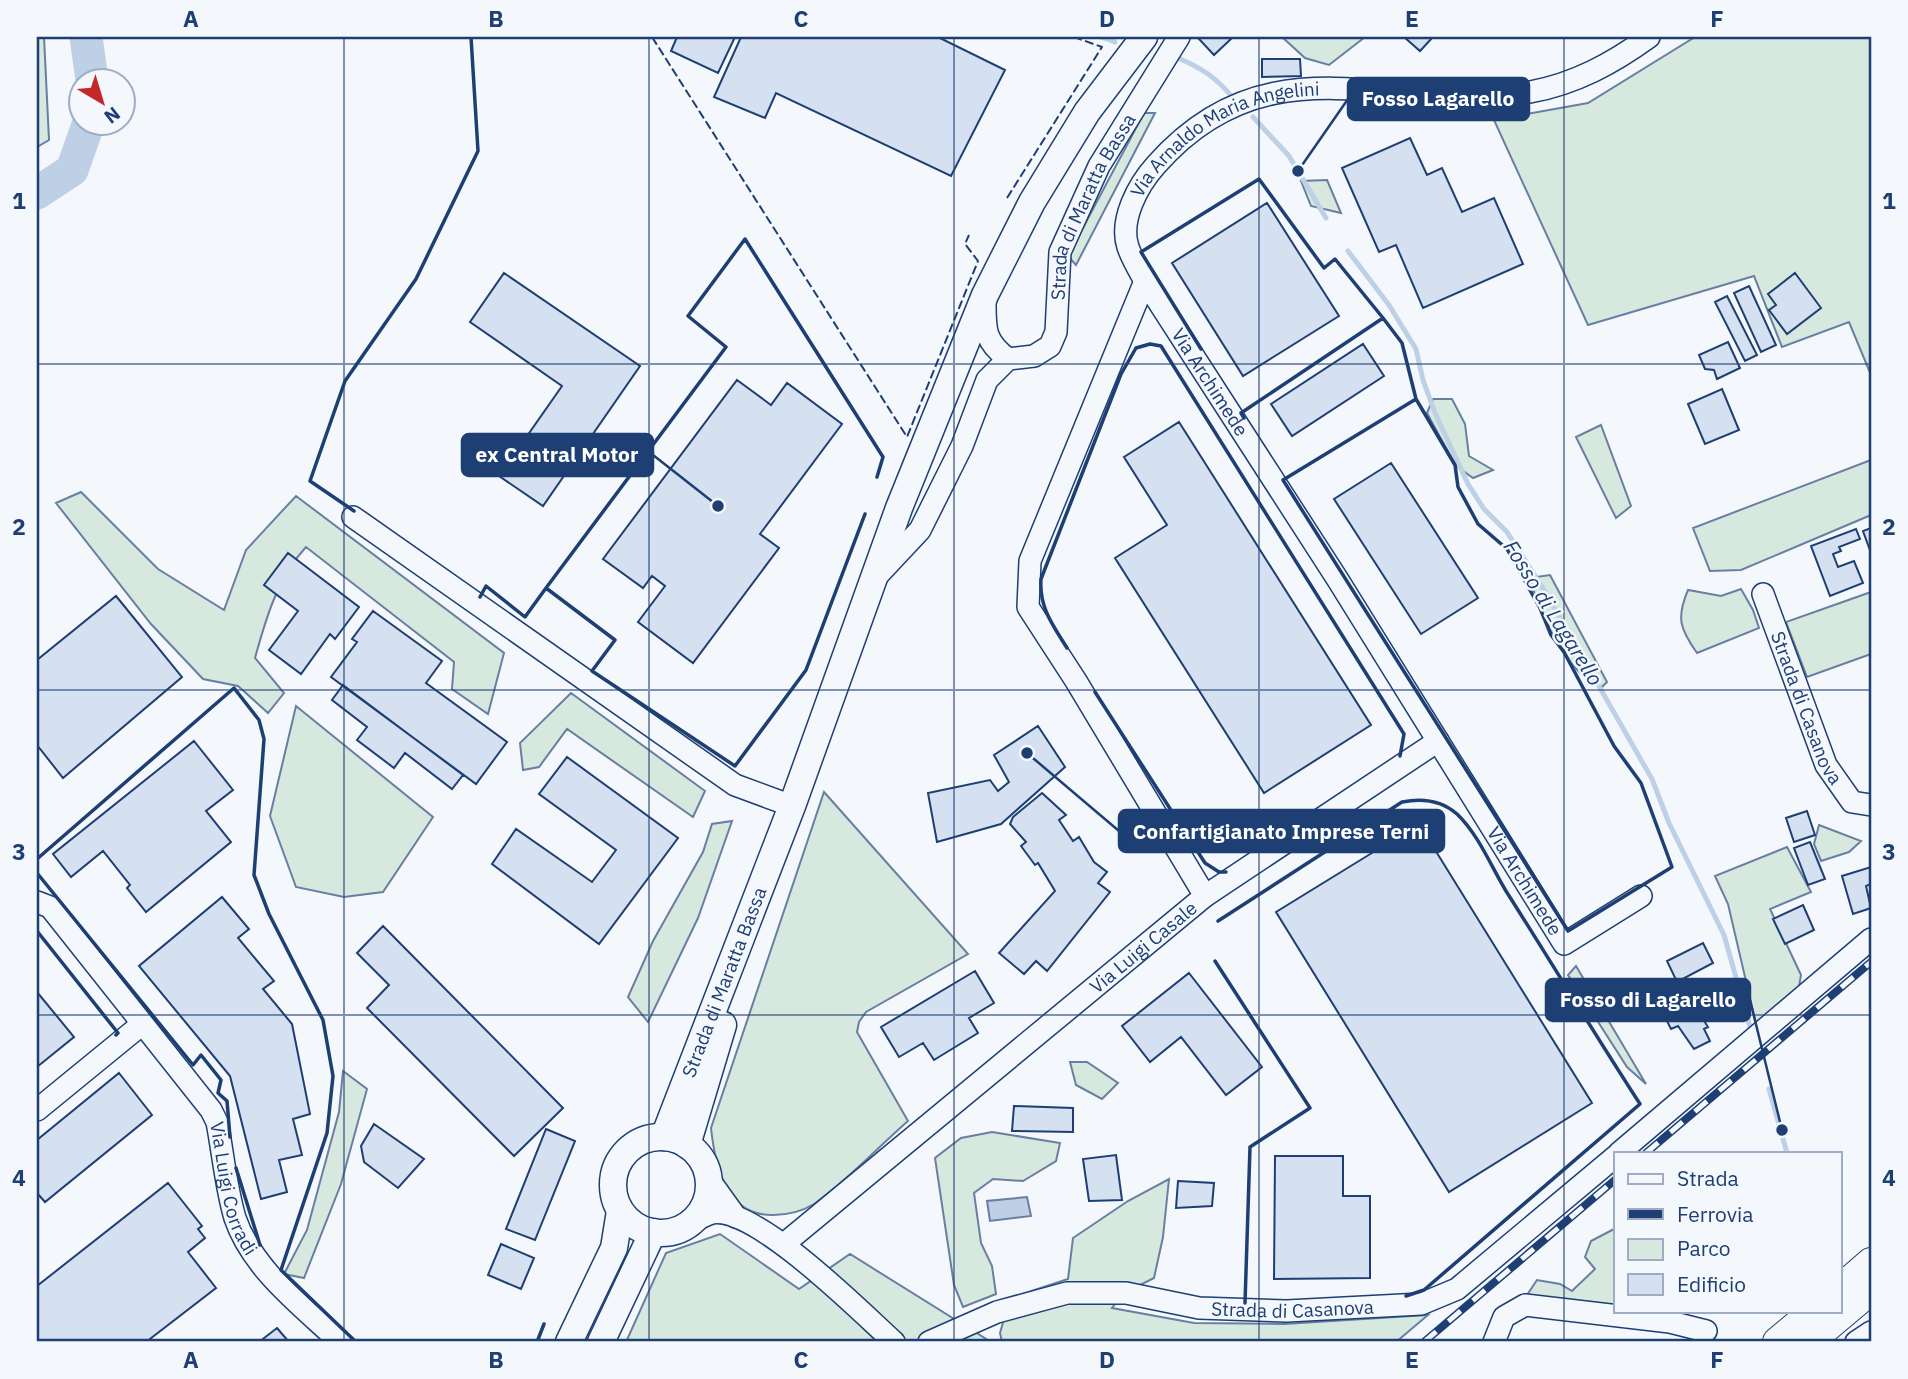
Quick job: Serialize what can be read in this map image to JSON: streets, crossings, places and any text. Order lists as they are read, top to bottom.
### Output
{
  "streets": {
    "main road": ["Strada di Maratta Bassa"],
    "street": [
      "Via Arnaldo Maria Angelini",
      "Via Archimede",
      "Strada di Casanova",
      "Via Luigi Casale",
      "Via Luigi Corradi"
    ]
  },
  "crossings": [
    ["Via Arnaldo Maria Angelini", "Via Archimede"],
    ["Via Arnaldo Maria Angelini", "Via Luigi Casale"],
    ["Via Archimede", "Via Luigi Casale"]
  ],
  "water": ["Fosso di Lagarello"],
  "places": [
    "Fosso Lagarello",
    "ex Central Motor",
    "Confartigianato Imprese Terni",
    "Fosso di Lagarello"
  ],
  "legend": [
    "Strada",
    "Ferrovia",
    "Parco",
    "Edificio"
  ],
  "north": "bottom right",
  "grid": {
    "columns": [
      "A",
      "B",
      "C",
      "D",
      "E",
      "F"
    ],
    "rows": [
      "1",
      "2",
      "3",
      "4"
    ]
  }
}
